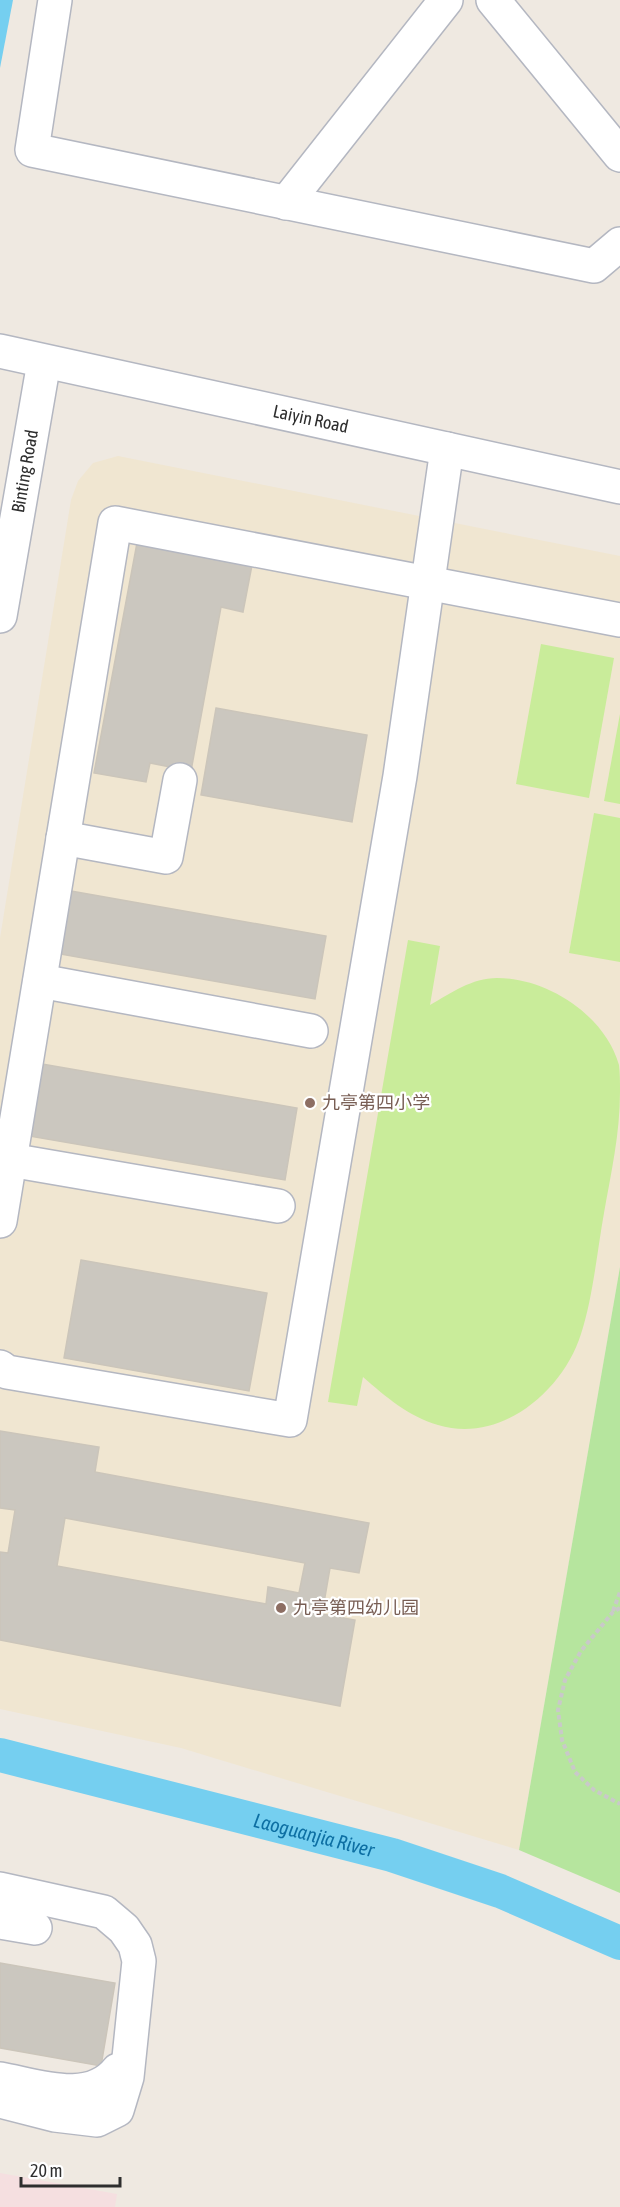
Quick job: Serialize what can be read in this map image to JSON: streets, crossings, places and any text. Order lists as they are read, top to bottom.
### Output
{
  "streets": {
    "street": ["Laiyin Road", "Binting Road"]
  },
  "crossings": [
    ["Laiyin Road", "Binting Road"]
  ],
  "water": ["Laoguanjia River"],
  "places": ["九亭第四小学", "九亭第四幼儿园"],
  "scale_bar": "20 m"
}
